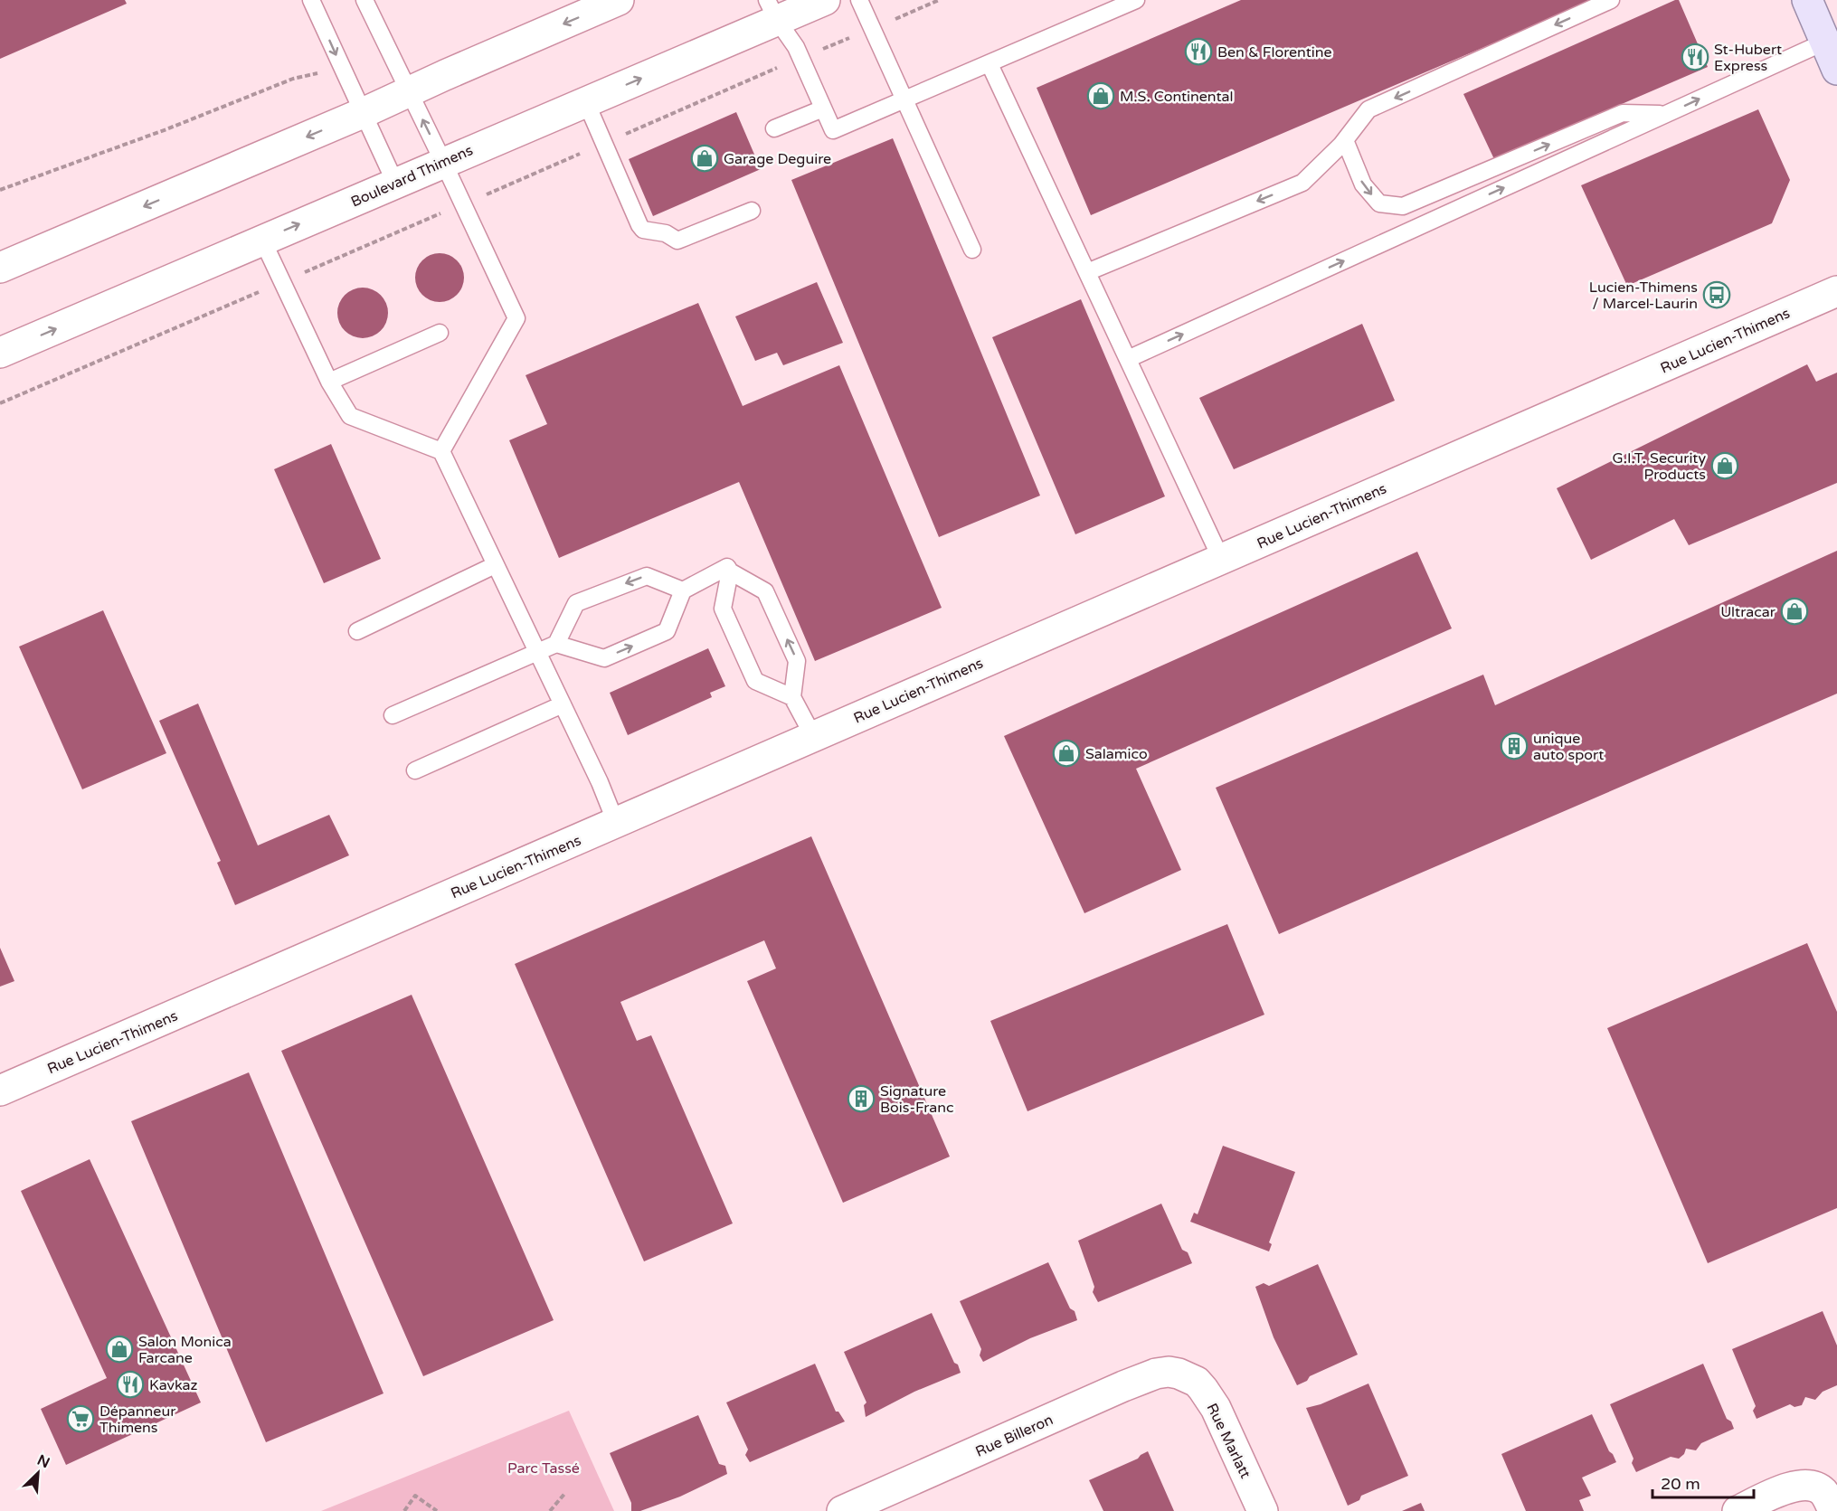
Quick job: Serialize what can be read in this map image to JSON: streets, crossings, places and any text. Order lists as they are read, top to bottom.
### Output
{
  "streets": {
    "street": [
      "Boulevard Thimens",
      "Rue Lucien-Thimens",
      "Rue Billeron",
      "Rue Marlatt"
    ]
  },
  "crossings": [
    ["Rue Billeron", "Rue Marlatt"]
  ],
  "parks": ["Parc Tassé"],
  "places": {
    "restaurant": ["Ben & Florentine", "St-Hubert Express", "Kavkaz"],
    "shop": [
      "M.S. Continental",
      "Garage Deguire",
      "G.I.T. Security Products",
      "Ultracar",
      "Salamico",
      "Salon Monica Farcane"
    ],
    "bus stop": ["Lucien-Thimens / Marcel-Laurin"],
    "building": ["unique auto sport", "Signature Bois-Franc"],
    "supermarket": ["Dépanneur Thimens"]
  },
  "scale_bar": "20 m",
  "north": "top right"
}
